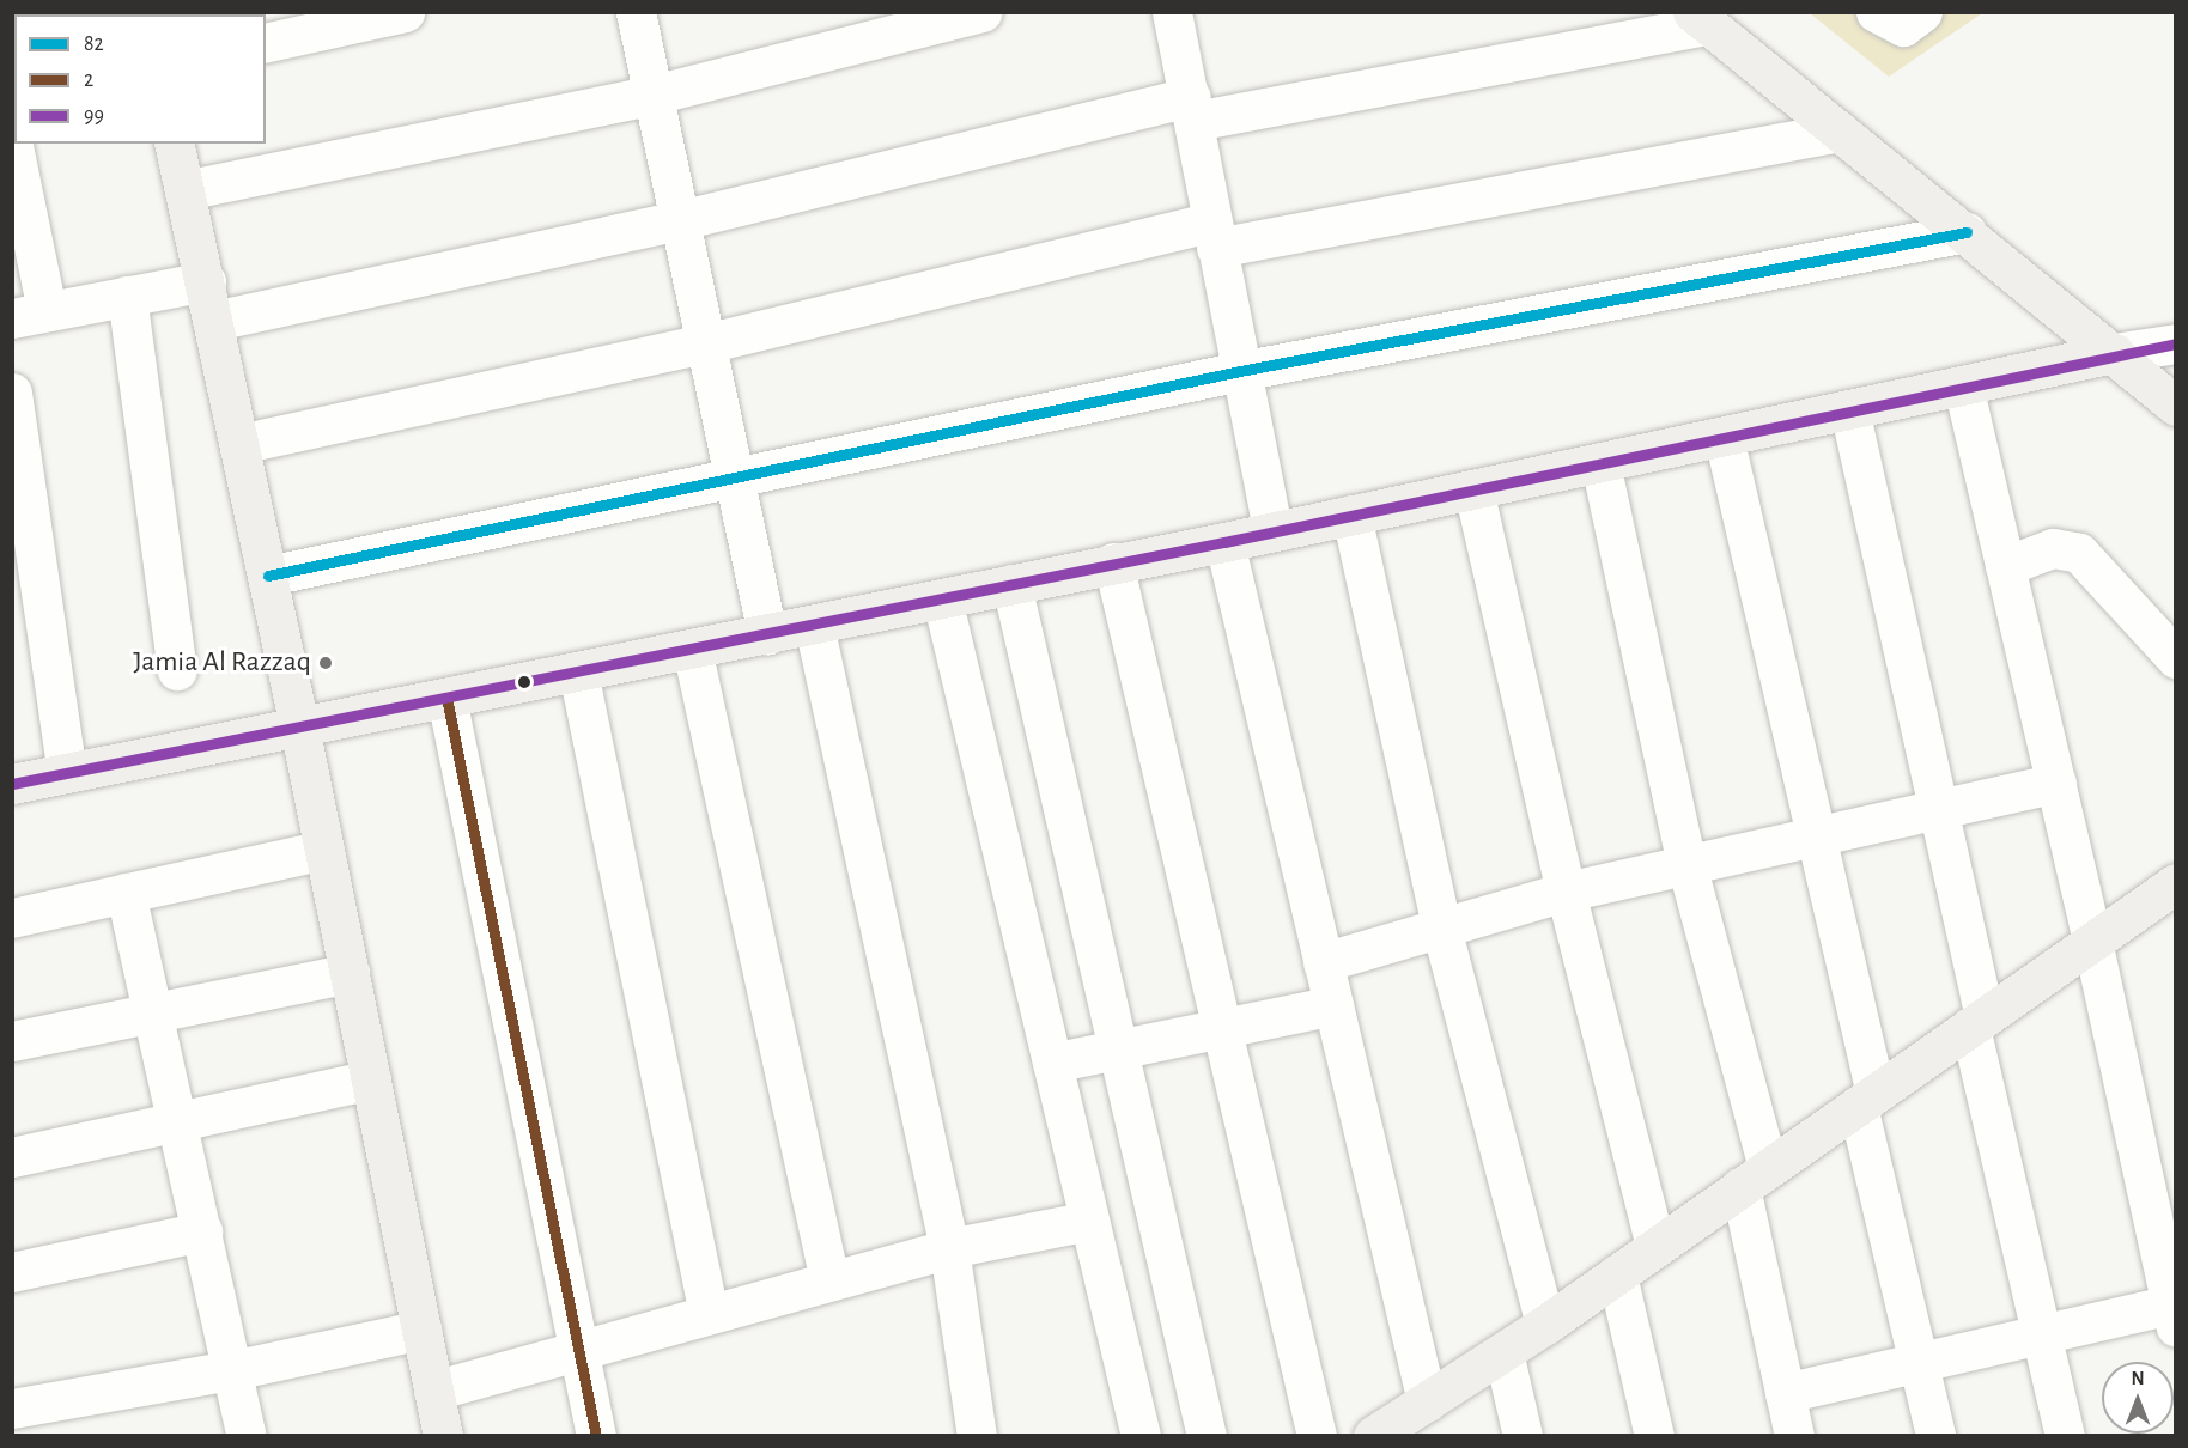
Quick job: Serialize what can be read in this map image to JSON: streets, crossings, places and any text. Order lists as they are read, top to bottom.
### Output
{
  "places": ["Jamia Al Razzaq"],
  "lines": ["transit line 82", "transit line 99", "transit line 2"],
  "legend": ["82", "2", "99"],
  "north": "top"
}
